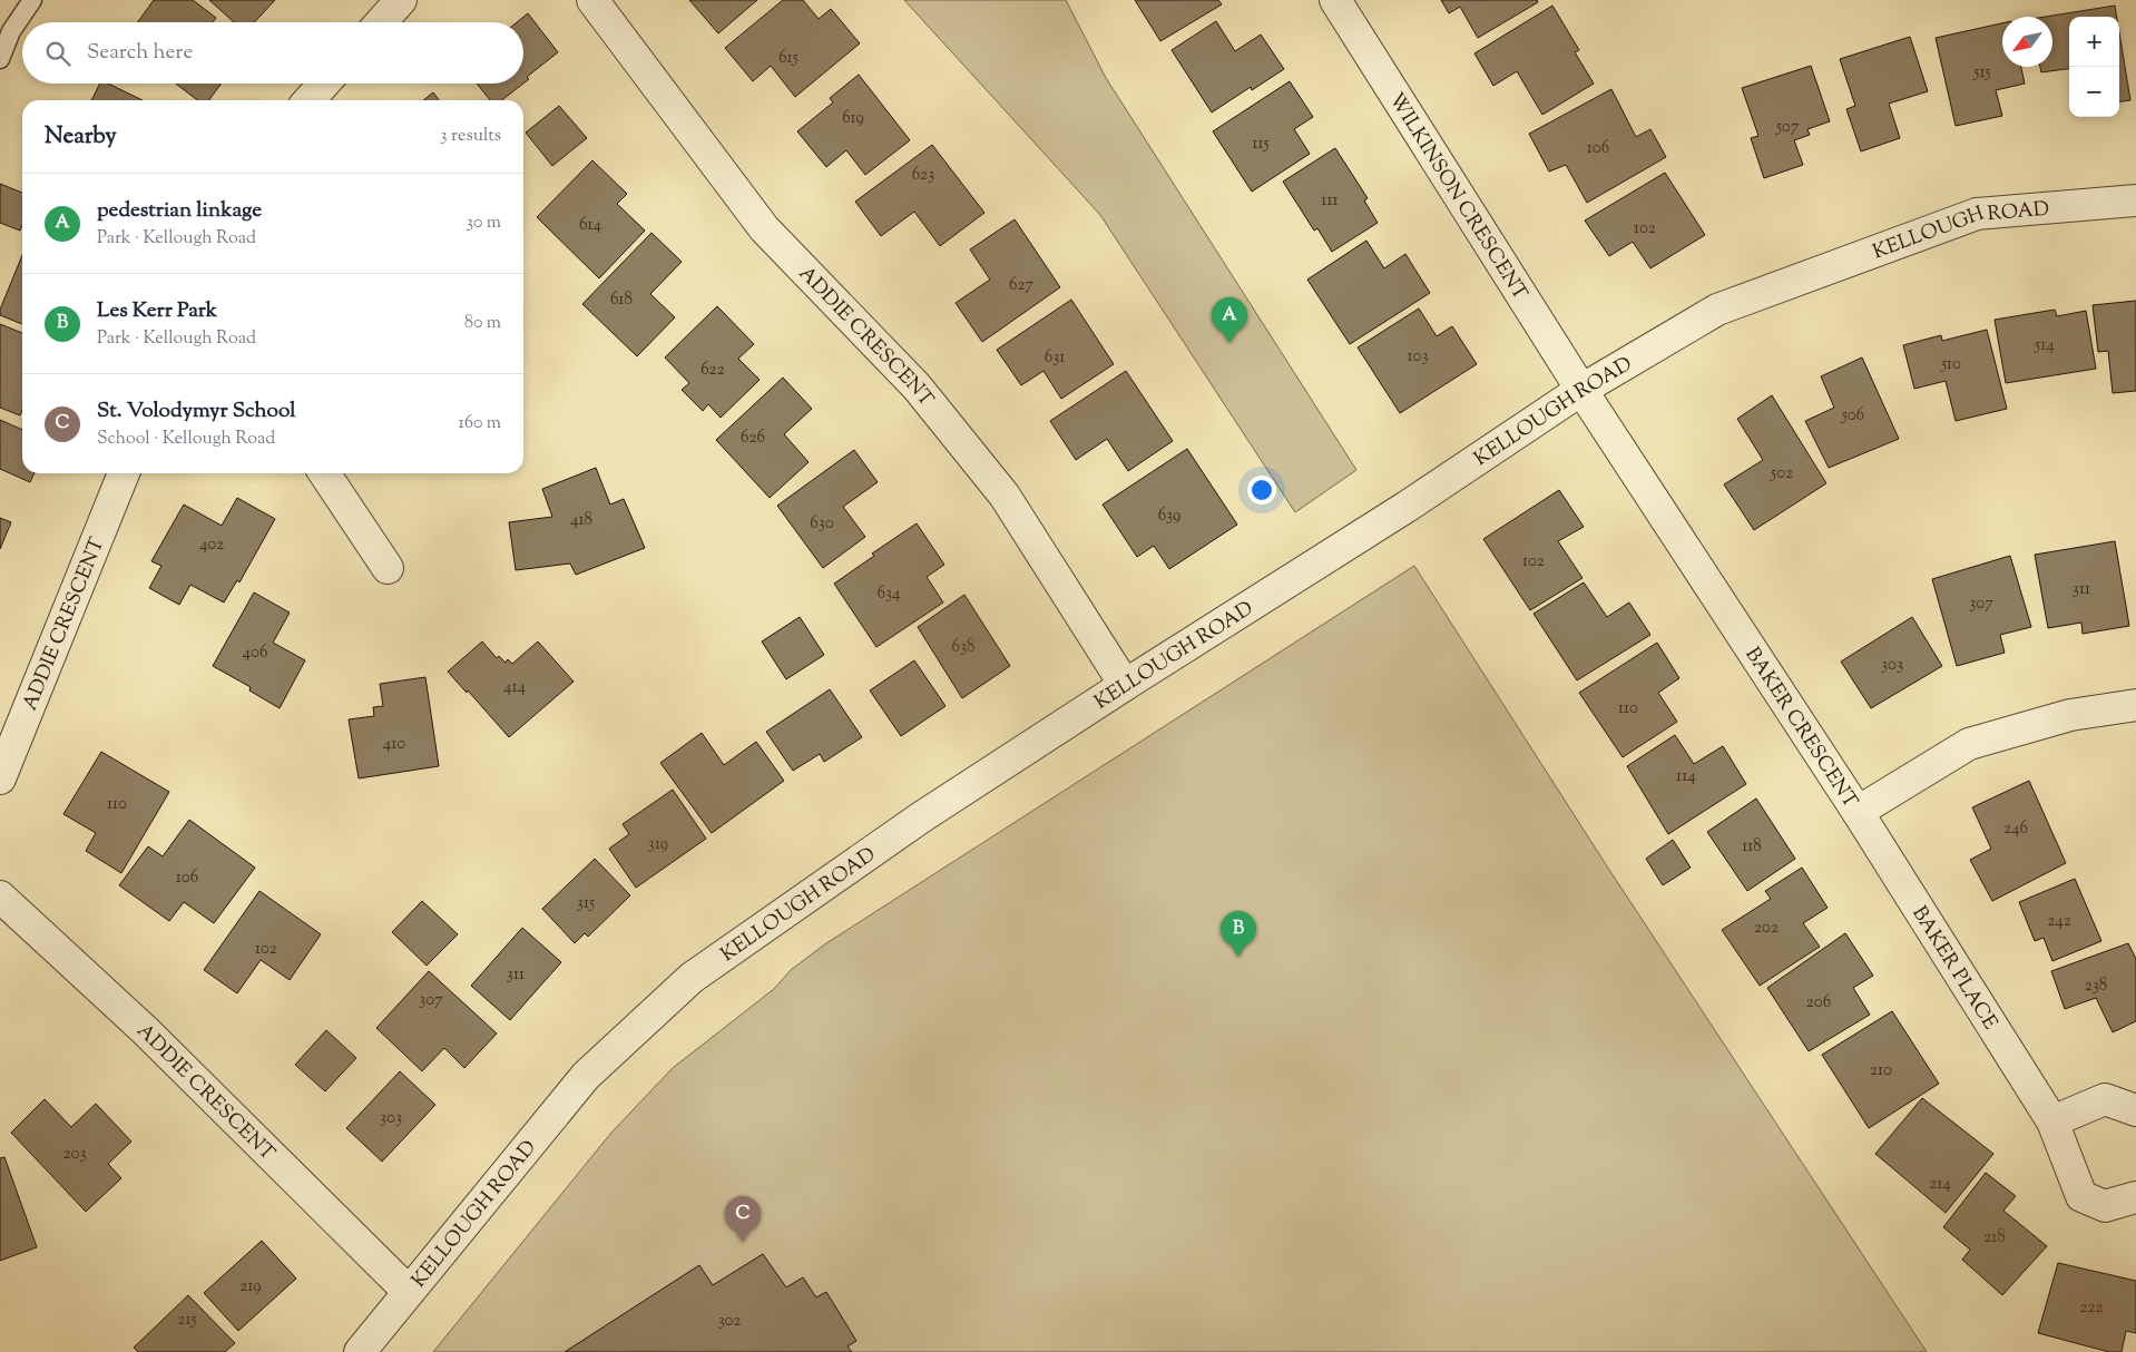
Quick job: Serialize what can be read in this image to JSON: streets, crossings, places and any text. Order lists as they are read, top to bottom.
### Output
{
  "streets": {
    "street": [
      "WILKINSON CRESCENT",
      "KELLOUGH ROAD",
      "ADDIE CRESCENT",
      "BAKER CRESCENT",
      "BAKER PLACE"
    ]
  },
  "crossings": [
    ["WILKINSON CRESCENT", "KELLOUGH ROAD"],
    ["WILKINSON CRESCENT", "BAKER CRESCENT"],
    ["KELLOUGH ROAD", "ADDIE CRESCENT"],
    ["KELLOUGH ROAD", "BAKER CRESCENT"],
    ["BAKER CRESCENT", "BAKER PLACE"]
  ],
  "house_numbers": [
    "615",
    "515",
    "619",
    "507",
    "115",
    "106",
    "623",
    "111",
    "614",
    "102",
    "627",
    "618",
    "514",
    "103",
    "631",
    "510",
    "622",
    "506",
    "626",
    "502",
    "639",
    "418",
    "630",
    "402",
    "102",
    "311",
    "634",
    "307",
    "638",
    "406",
    "303",
    "414",
    "110",
    "410",
    "114",
    "110",
    "246",
    "319",
    "118",
    "106",
    "315",
    "242",
    "202",
    "102",
    "311",
    "238",
    "307",
    "206",
    "210",
    "303",
    "203",
    "214",
    "218",
    "219",
    "222",
    "215",
    "302"
  ],
  "north": "bottom left",
  "page": {
    "map_buttons": ["+", "−"],
    "search": "Search here",
    "heading": ["Nearby", "3 results"],
    "list": [
      {
        "mark": "A",
        "name": "pedestrian linkage",
        "note": "Park · Kellough Road",
        "value": "30 m"
      },
      {
        "mark": "B",
        "name": "Les Kerr Park",
        "note": "Park · Kellough Road",
        "value": "80 m"
      },
      {
        "mark": "C",
        "name": "St. Volodymyr School",
        "note": "School · Kellough Road",
        "value": "160 m"
      }
    ],
    "pins": ["A", "B", "C"]
  }
}
